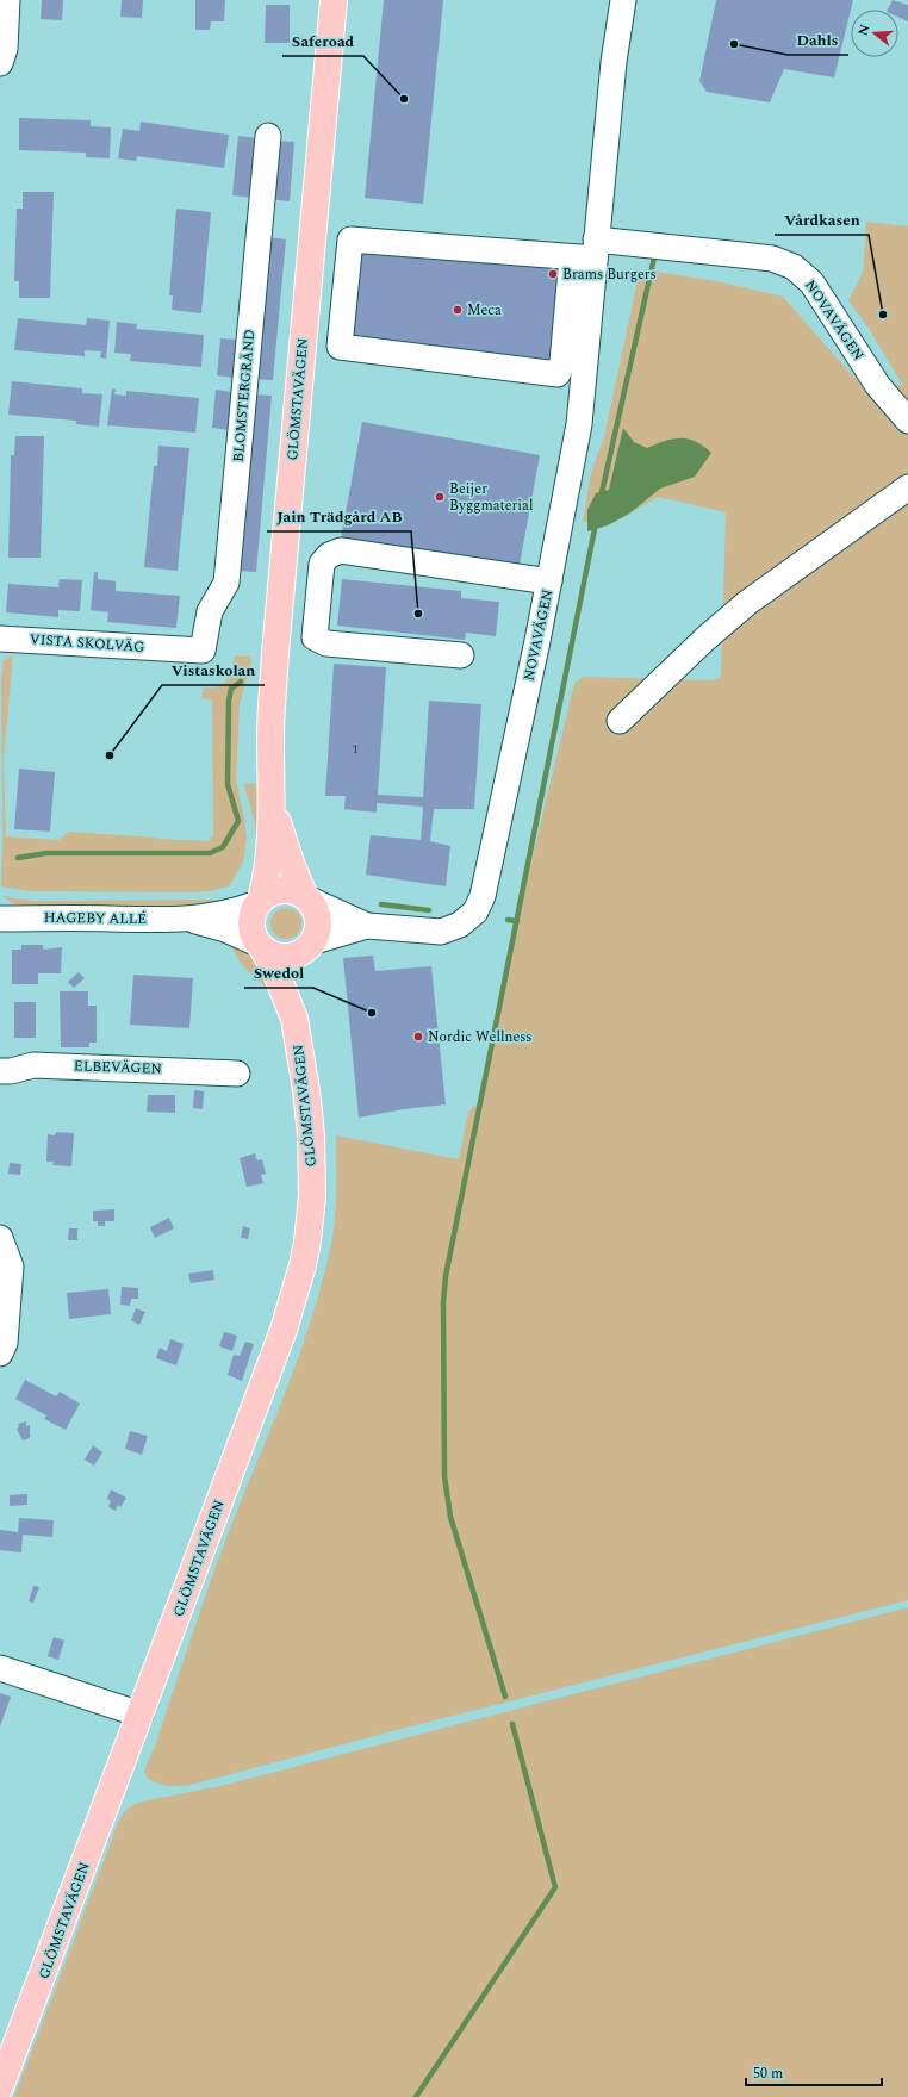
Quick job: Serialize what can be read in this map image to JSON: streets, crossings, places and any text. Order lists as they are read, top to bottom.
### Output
{
  "streets": {
    "main road": ["GLÖMSTAVÄGEN"],
    "street": [
      "NOVAVÄGEN",
      "BLOMSTERGRÄND",
      "VISTA SKOLVÄG",
      "HAGEBY ALLÉ",
      "ELBEVÄGEN"
    ]
  },
  "crossings": [
    ["NOVAVÄGEN", "GLÖMSTAVÄGEN"],
    ["NOVAVÄGEN", "HAGEBY ALLÉ"],
    ["BLOMSTERGRÄND", "VISTA SKOLVÄG"],
    ["GLÖMSTAVÄGEN", "HAGEBY ALLÉ"]
  ],
  "places": [
    "Dahls",
    "Saferoad",
    "Brams Burgers",
    "Meca",
    "Vårdkasen",
    "Beijer Byggmaterial",
    "Jain Trädgård AB",
    "Vistaskolan",
    "Swedol",
    "Nordic Wellness"
  ],
  "house_numbers": ["1"],
  "scale_bar": "50 m",
  "north": "left"
}
